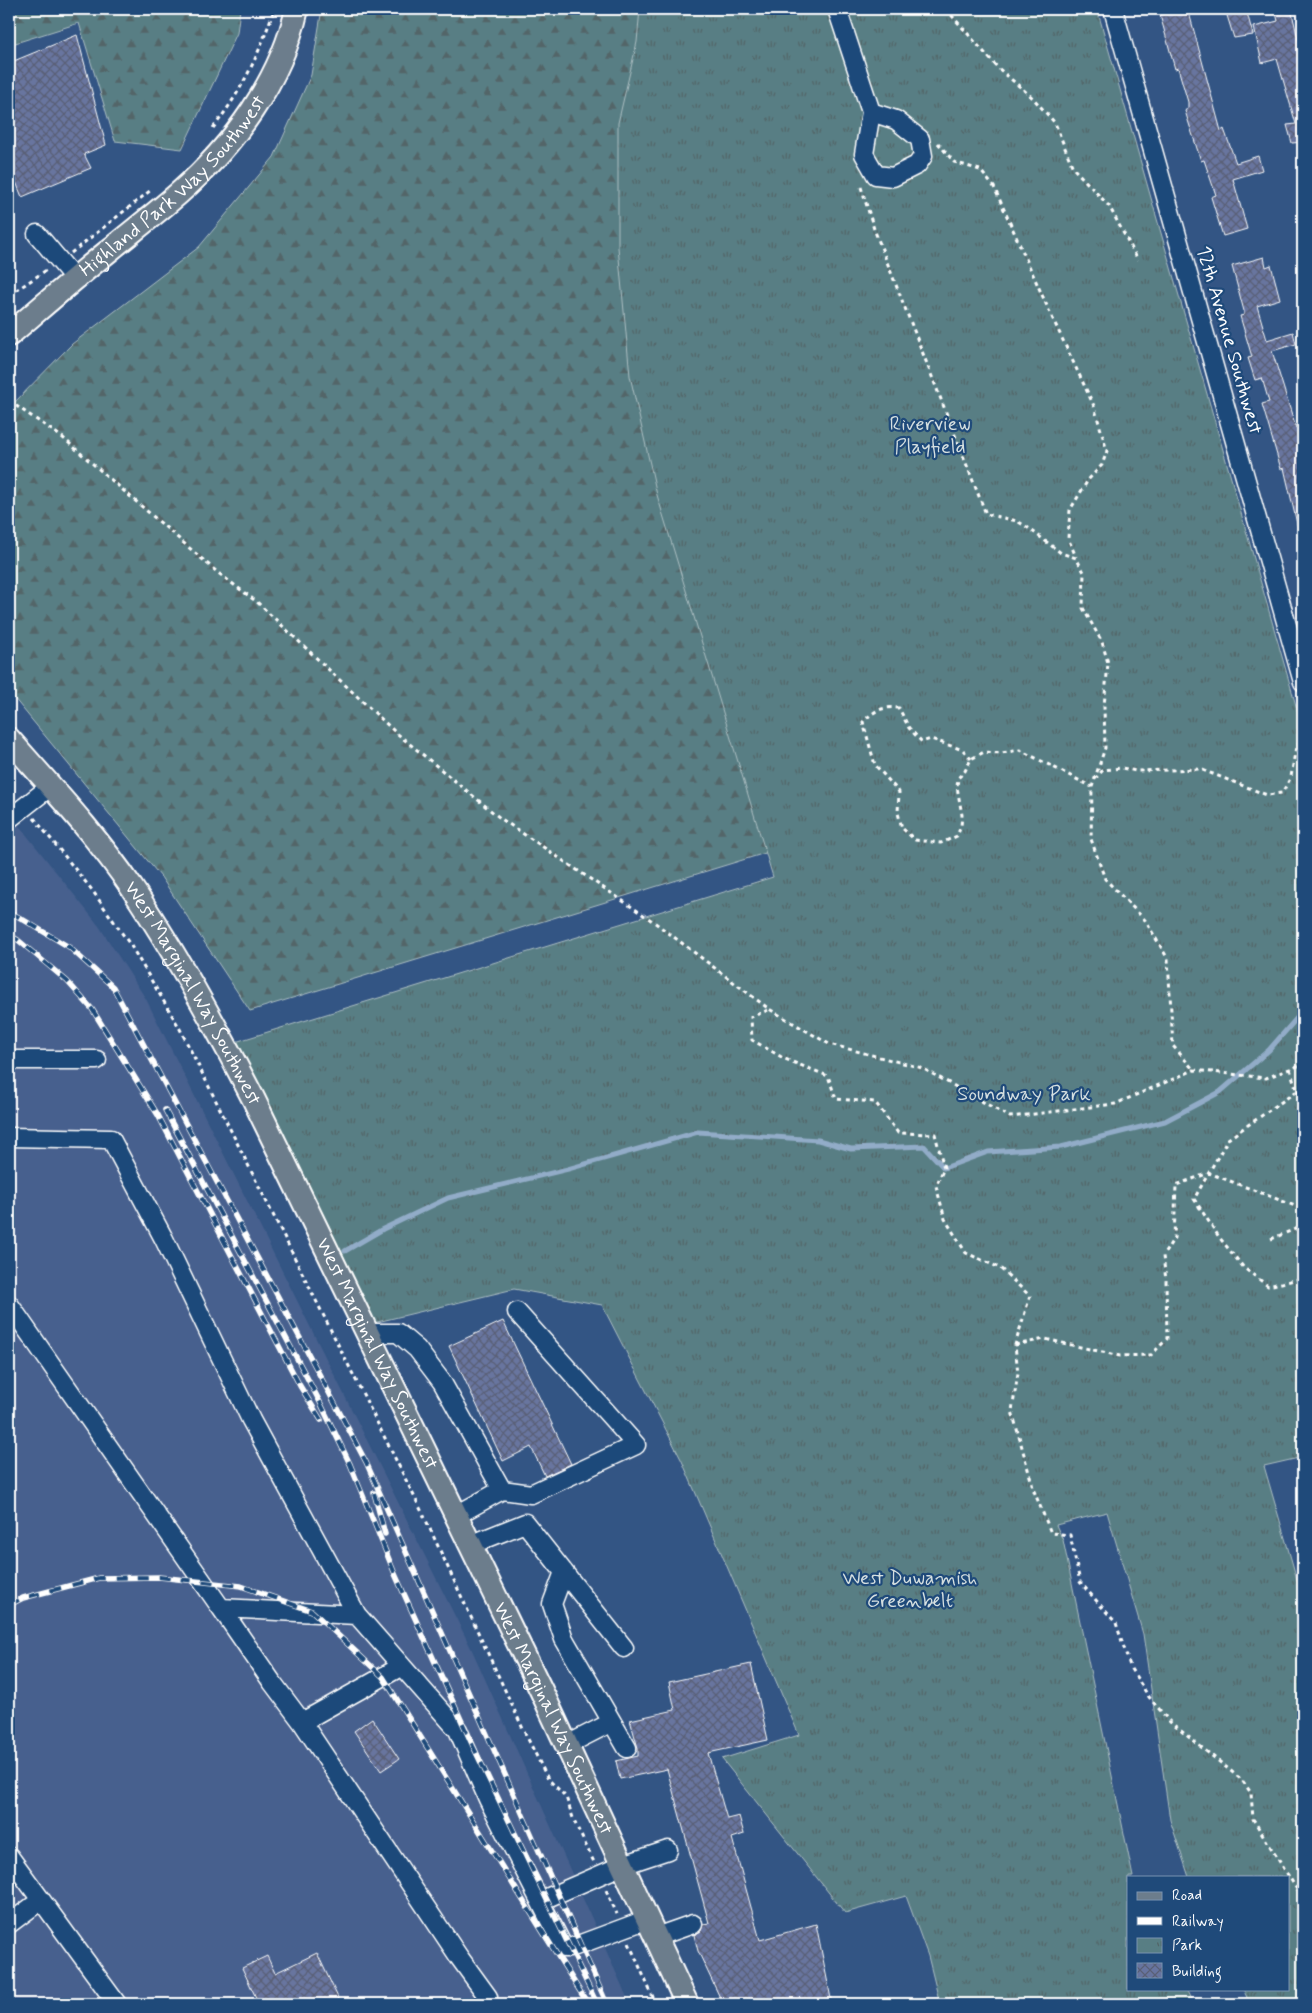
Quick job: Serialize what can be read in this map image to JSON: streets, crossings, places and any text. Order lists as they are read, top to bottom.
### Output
{
  "streets": {
    "main road": ["Highland Park Way Southwest", "West Marginal Way Southwest"],
    "street": ["12th Avenue Southwest"]
  },
  "parks": ["Riverview Playfield", "Soundway Park", "West Duwamish Greenbelt"],
  "legend": [
    "Road",
    "Railway",
    "Park",
    "Building"
  ]
}
